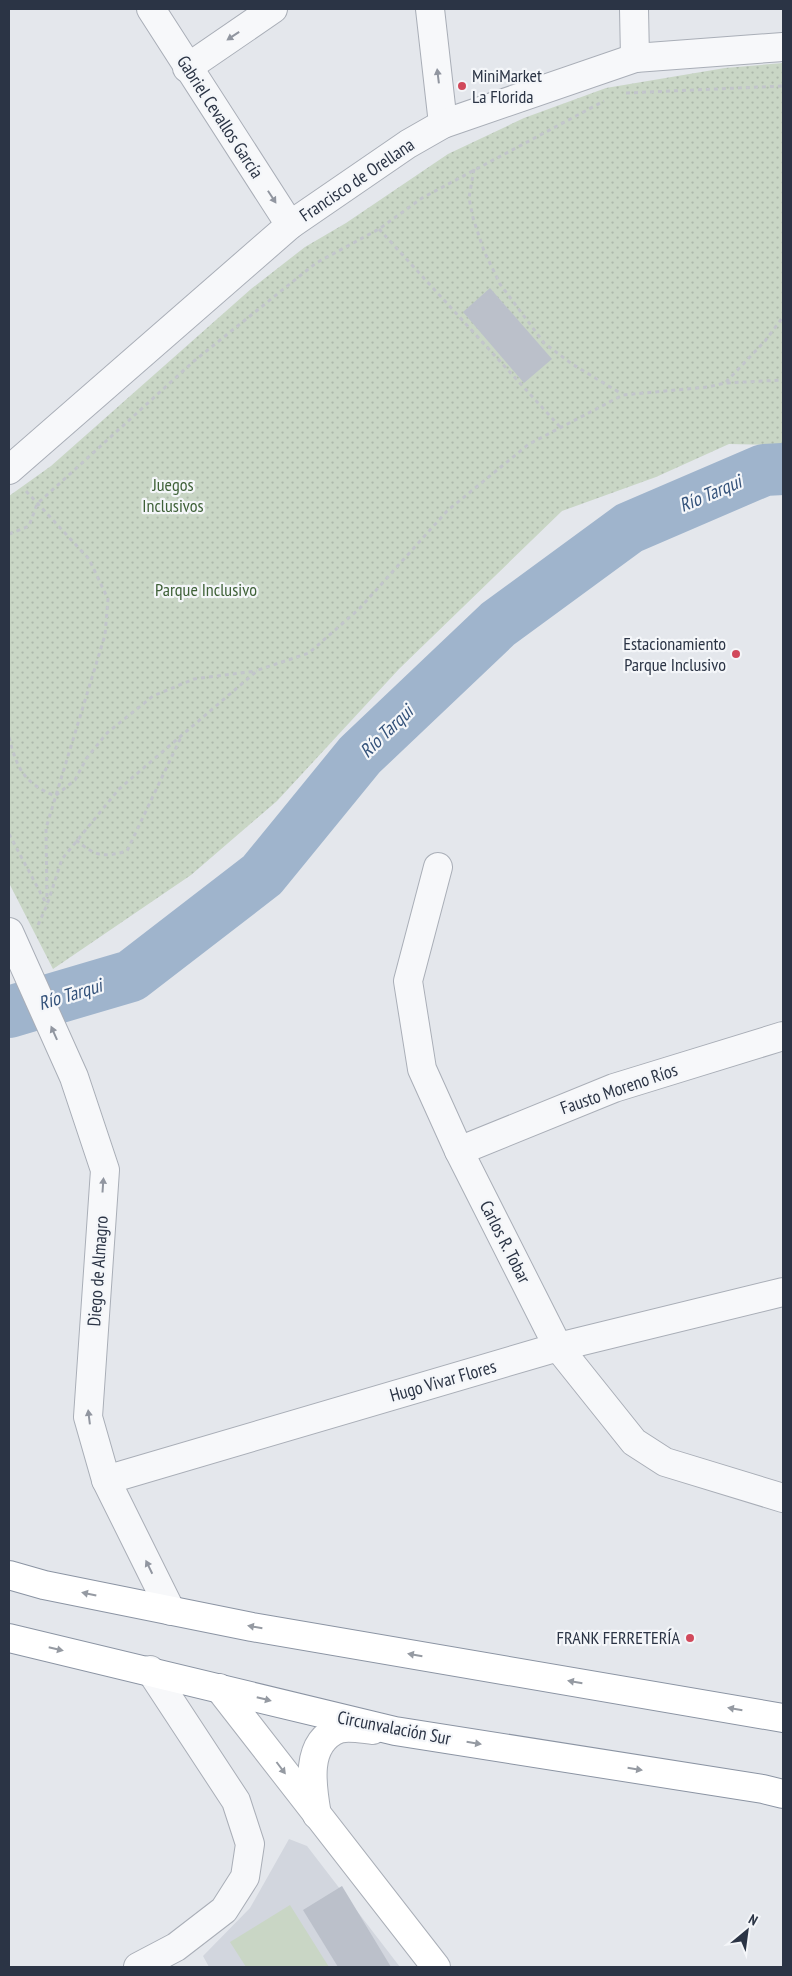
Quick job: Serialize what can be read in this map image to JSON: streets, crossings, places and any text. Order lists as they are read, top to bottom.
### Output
{
  "streets": {
    "main road": ["Circunvalación Sur"],
    "street": [
      "Gabriel Cevallos García",
      "Francisco de Orellana",
      "Fausto Moreno Ríos",
      "Carlos R. Tobar",
      "Diego de Almagro",
      "Hugo Vivar Flores"
    ]
  },
  "crossings": [
    ["Gabriel Cevallos García", "Francisco de Orellana"],
    ["Fausto Moreno Ríos", "Carlos R. Tobar"],
    ["Carlos R. Tobar", "Hugo Vivar Flores"],
    ["Diego de Almagro", "Hugo Vivar Flores"]
  ],
  "one_way": ["Gabriel Cevallos García", "Diego de Almagro"],
  "water": ["Río Tarqui"],
  "parks": ["Juegos Inclusivos", "Parque Inclusivo"],
  "places": ["MiniMarket La Florida", "Estacionamiento Parque Inclusivo", "FRANK FERRETERÍA"],
  "north": "top right"
}
